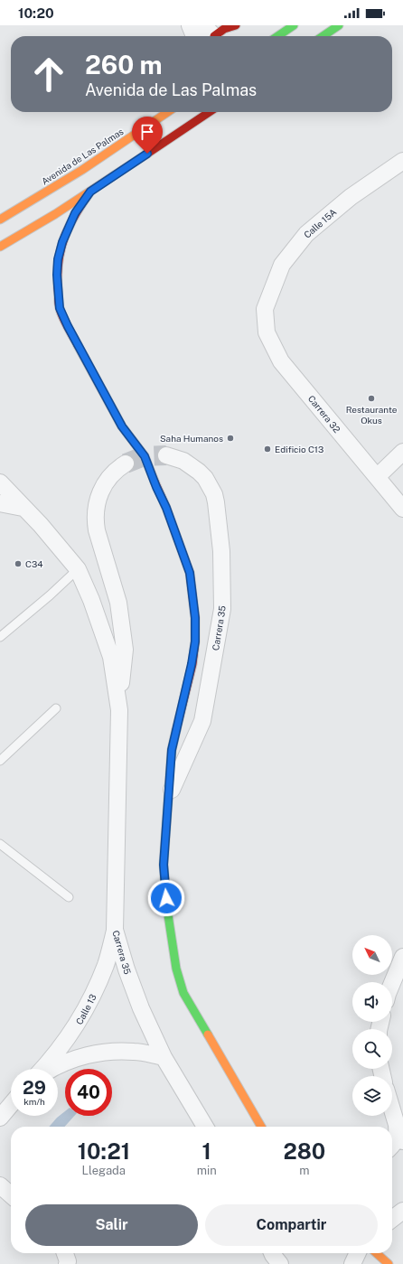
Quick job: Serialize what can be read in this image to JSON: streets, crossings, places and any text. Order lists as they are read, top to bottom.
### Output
{
  "streets": {
    "street": [
      "Avenida de Las Palmas",
      "Calle 15A",
      "Carrera 32",
      "Carrera 35",
      "Calle 13"
    ]
  },
  "crossings": [
    ["Calle 15A", "Carrera 32"],
    ["Carrera 35", "Calle 13"]
  ],
  "places": [
    "Restaurante Okus",
    "Saha Humanos",
    "Edificio C13",
    "C34"
  ],
  "north": "top left",
  "page": {
    "status": "10:20",
    "turn": ["260 m", "Avenida de Las Palmas"],
    "speed": "29 km/h",
    "limit": "40",
    "eta": [
      "10:21",
      "Llegada",
      "1",
      "min",
      "280",
      "m"
    ],
    "buttons": ["Salir", "Compartir"]
  }
}
